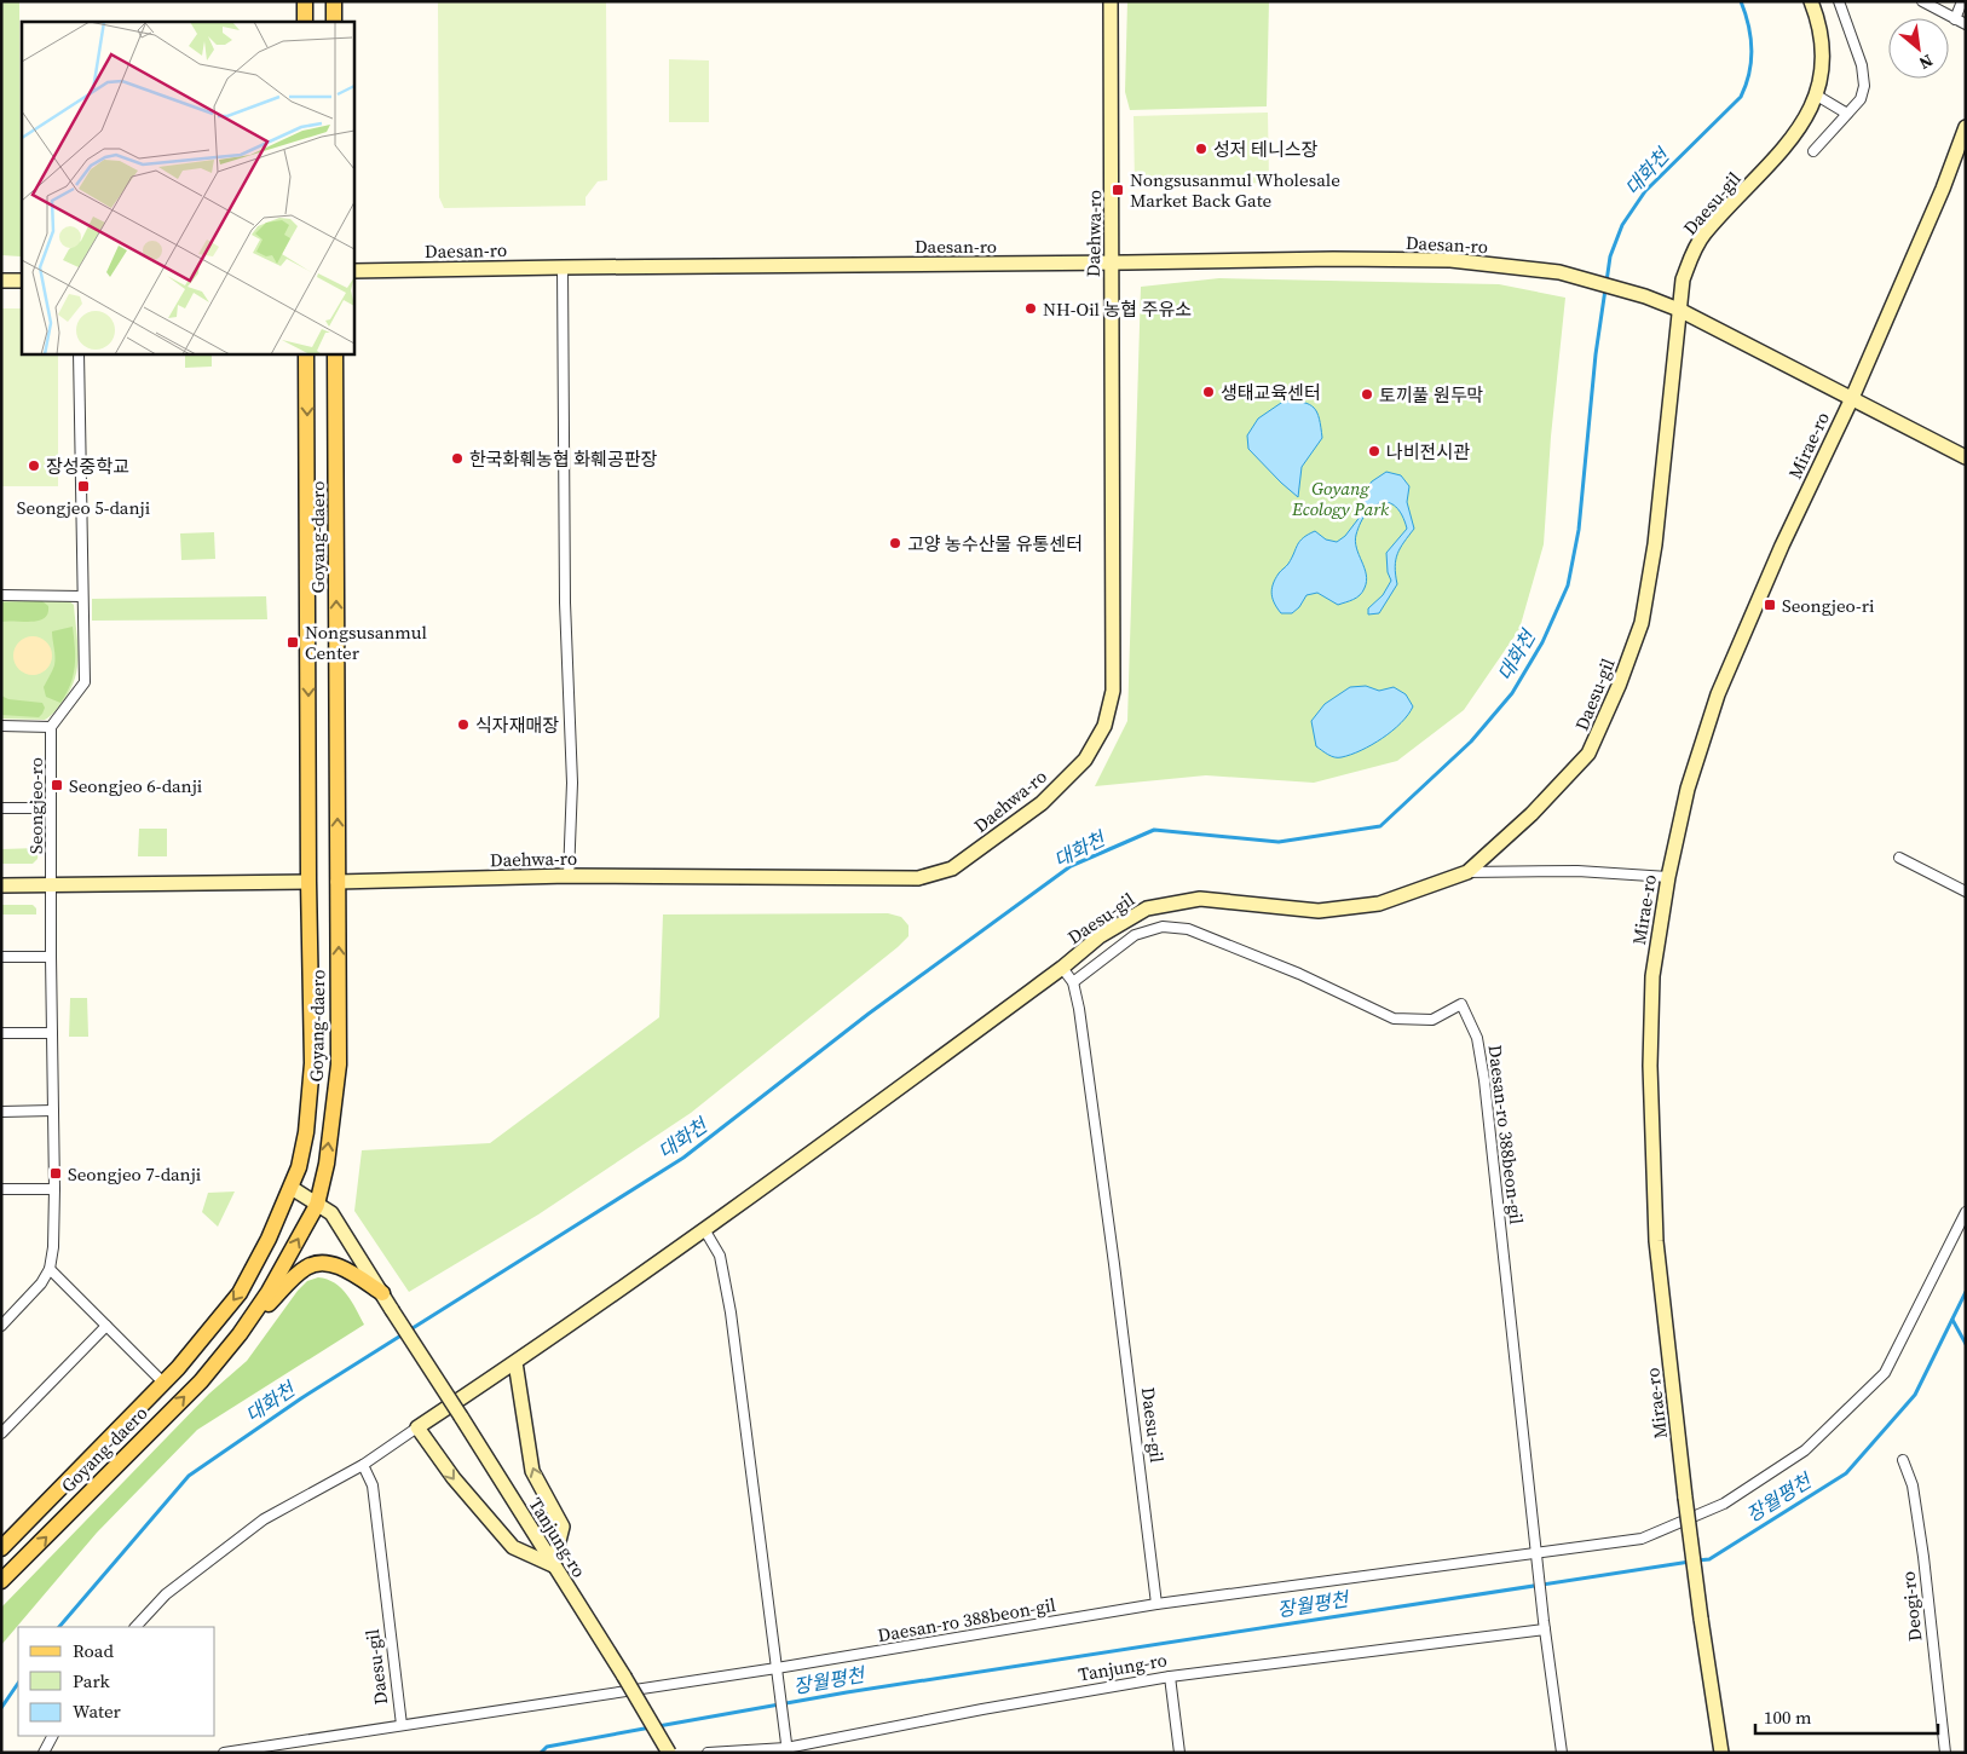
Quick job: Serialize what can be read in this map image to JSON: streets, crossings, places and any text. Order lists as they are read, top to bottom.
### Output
{
  "streets": {
    "main road": ["Goyang-daero"],
    "street": [
      "Daesu-gil",
      "Daehwa-ro",
      "Daesan-ro",
      "Mirae-ro",
      "Seongjeo-ro",
      "Daesan-ro 388beon-gil",
      "Tanjung-ro",
      "Deogi-ro"
    ]
  },
  "crossings": [
    ["Daesu-gil", "Daesan-ro"],
    ["Daesu-gil", "Daesan-ro 388beon-gil"],
    ["Daehwa-ro", "Daesan-ro"],
    ["Daehwa-ro", "Goyang-daero"]
  ],
  "water": ["대화천", "장월평천"],
  "parks": ["Goyang Ecology Park"],
  "places": {
    "other": [
      "성저 테니스장",
      "NH-Oil 농협 주유소",
      "생태교육센터",
      "토끼풀 원두막",
      "나비전시관",
      "한국화훼농협 화훼공판장",
      "장성중학교",
      "고양 농수산물 유통센터",
      "식자재매장"
    ],
    "transit": [
      "Nongsusanmul Wholesale Market Back Gate",
      "Seongjeo 5-danji",
      "Seongjeo-ri",
      "Nongsusanmul Center",
      "Seongjeo 6-danji",
      "Seongjeo 7-danji"
    ]
  },
  "legend": ["Road", "Park", "Water"],
  "scale_bar": "100 m",
  "north": "bottom right"
}
